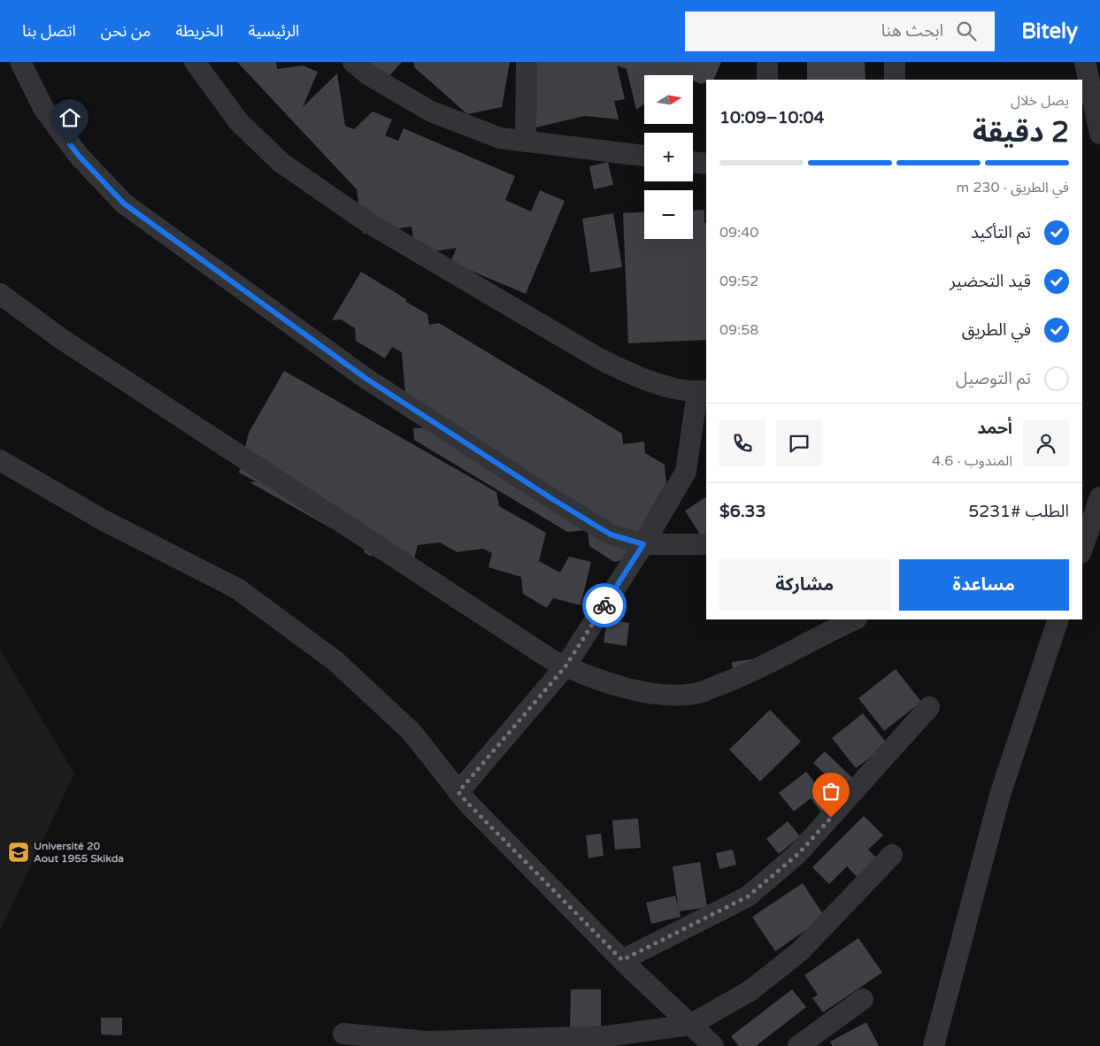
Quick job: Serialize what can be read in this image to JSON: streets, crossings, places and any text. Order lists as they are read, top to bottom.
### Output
{
  "places": {
    "school or university": ["Université 20 Aout 1955 Skikda"]
  },
  "north": "right",
  "page": {
    "header": "Bitely",
    "search": "ابحث هنا",
    "nav": [
      "الرئيسية",
      "الخريطة",
      "من نحن",
      "اتصل بنا"
    ],
    "map_buttons": ["+", "−"],
    "heading": ["2 دقيقة", "يصل خلال", "10:04–10:09"],
    "panel": [
      "أحمد",
      "المندوب · 4.6",
      "الطلب #5231",
      "$6.33"
    ],
    "bar": "في الطريق · 230 m",
    "list": [
      ["تم التأكيد", "09:40"],
      ["قيد التحضير", "09:52"],
      ["في الطريق", "09:58"],
      "تم التوصيل"
    ],
    "buttons": ["مساعدة", "مشاركة"]
  }
}
